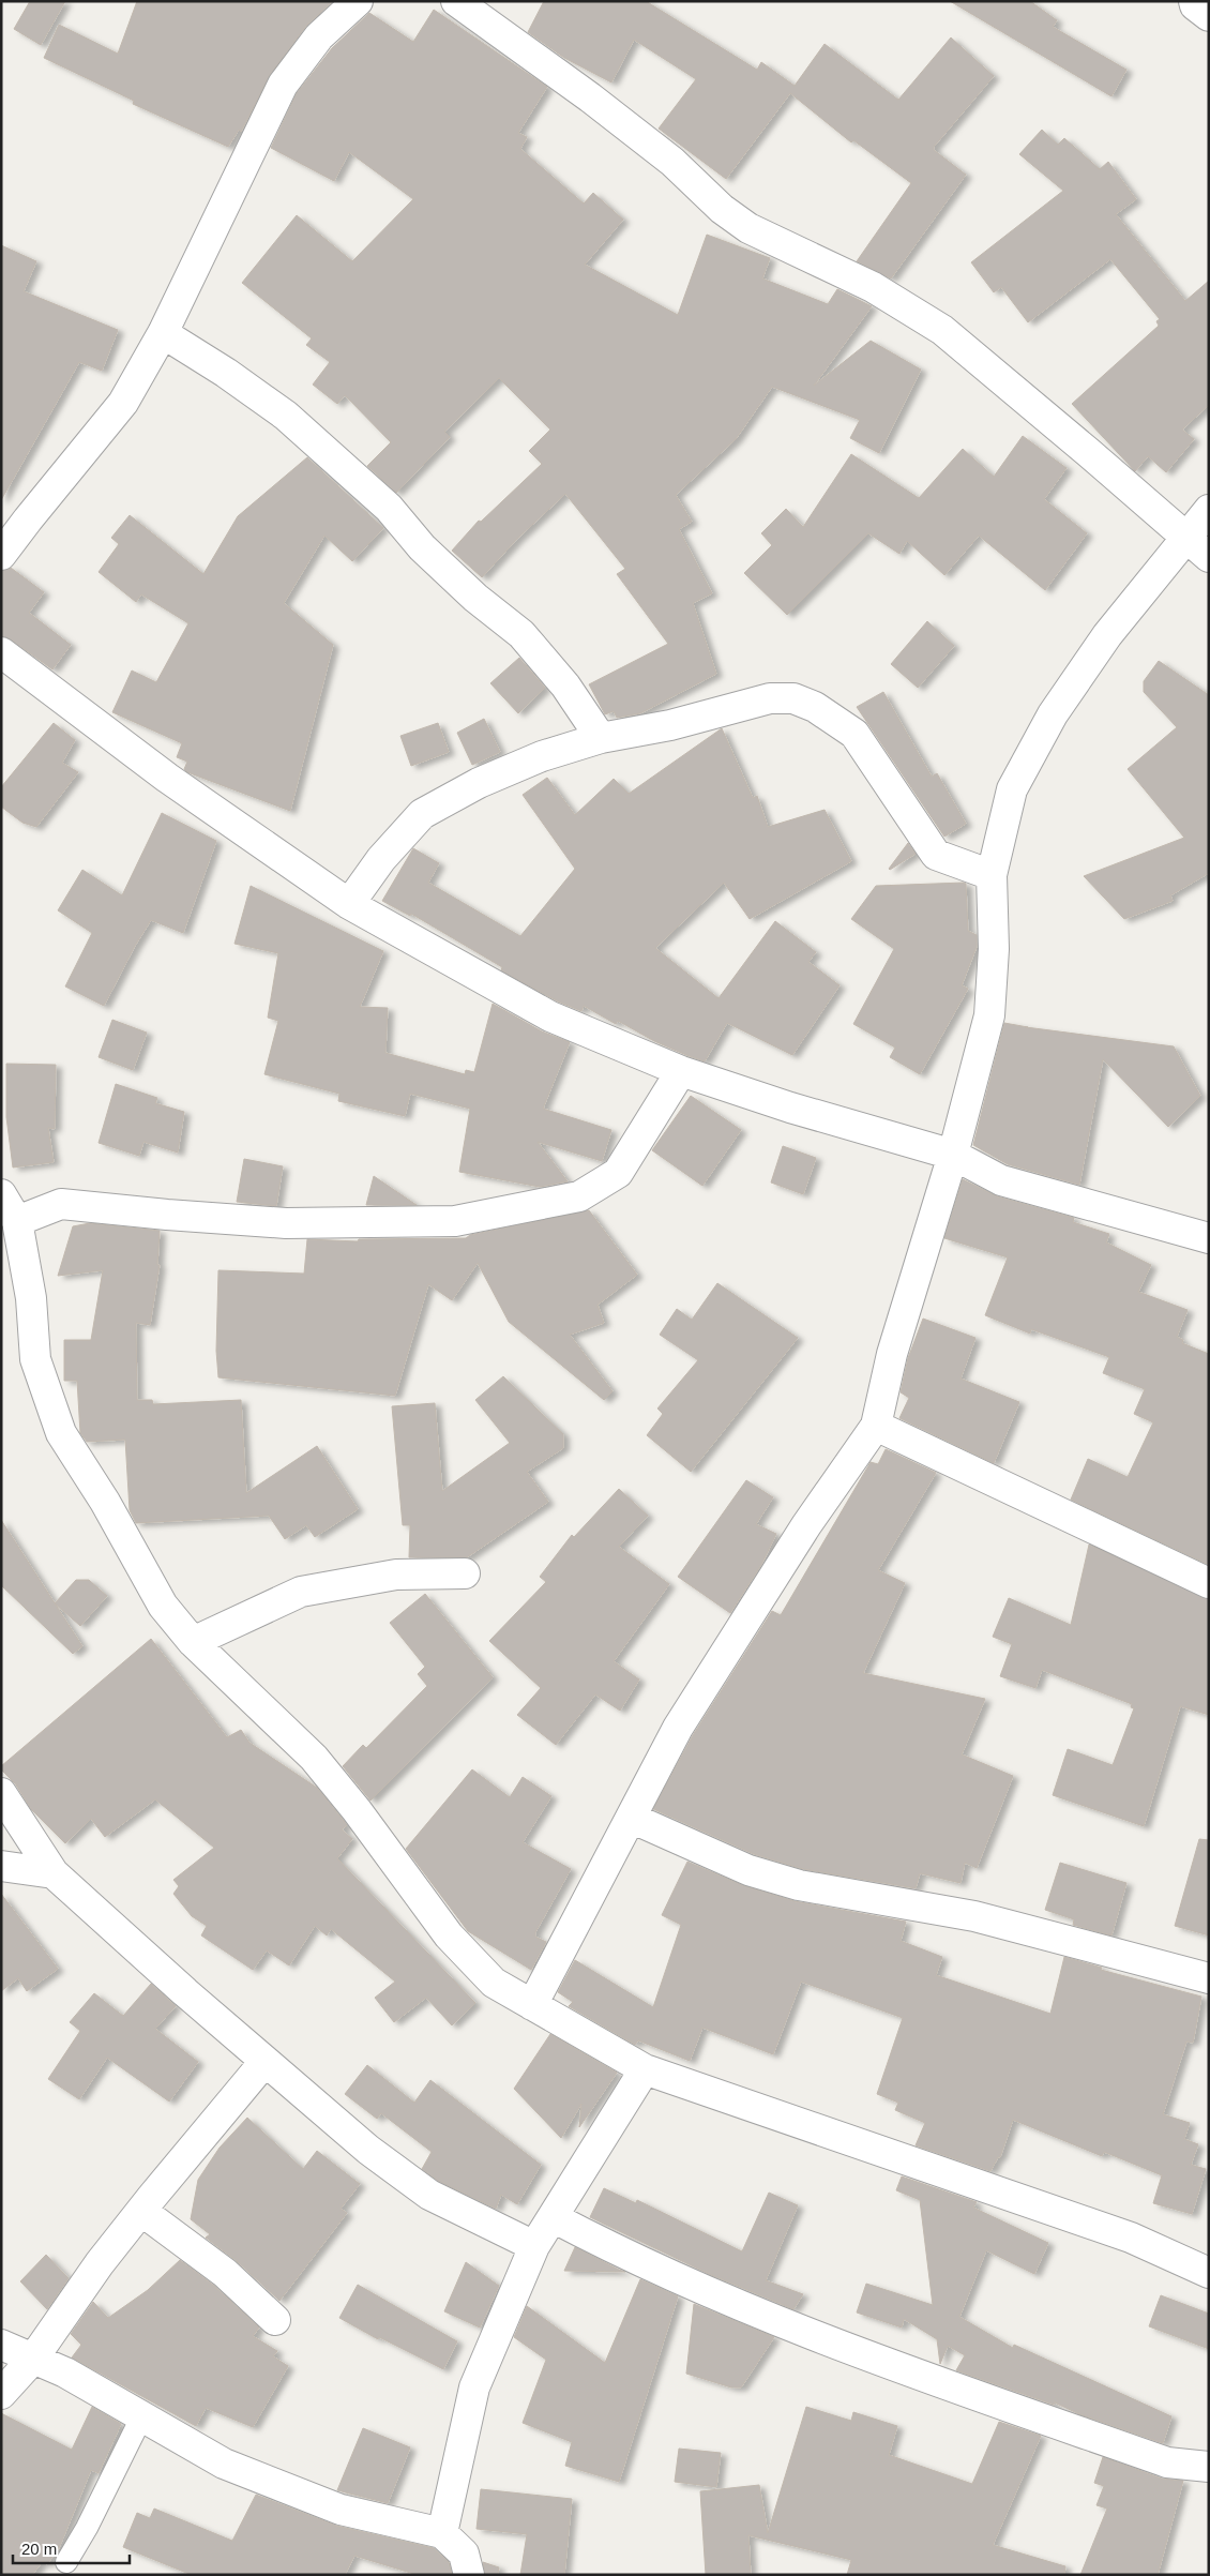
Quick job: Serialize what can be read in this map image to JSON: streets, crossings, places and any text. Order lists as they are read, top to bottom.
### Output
{
  "scale_bar": "20 m"
}
